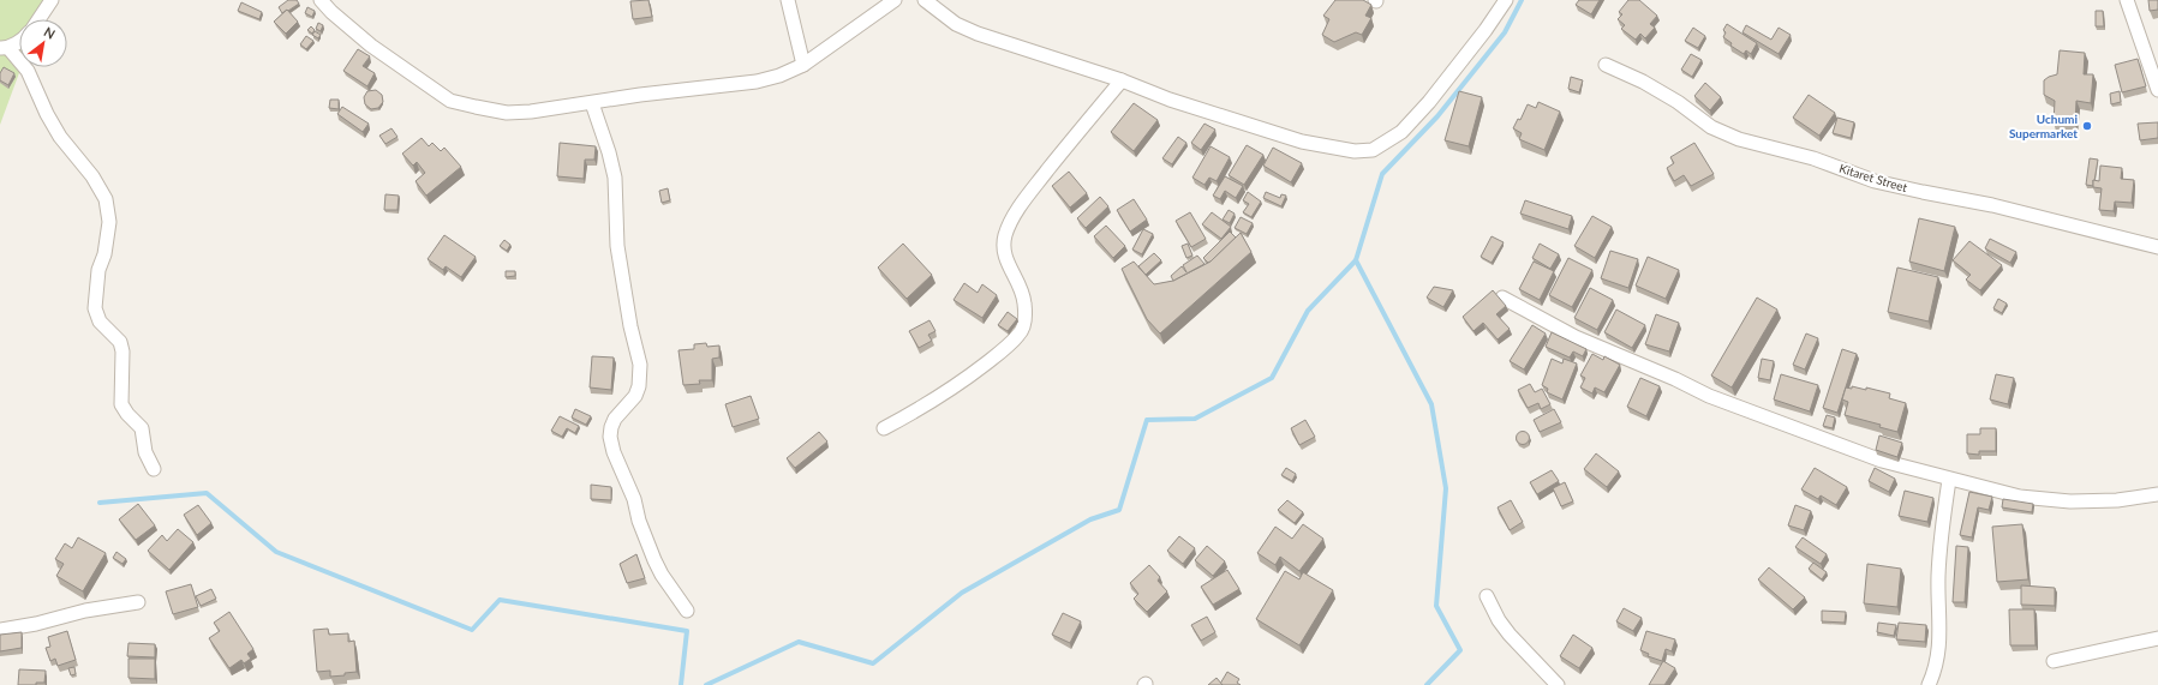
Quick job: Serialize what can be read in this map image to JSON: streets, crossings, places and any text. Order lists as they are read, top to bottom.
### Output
{
  "streets": {
    "street": ["Kitaret Street"]
  },
  "places": ["Uchumi Supermarket"],
  "north": "top right"
}
